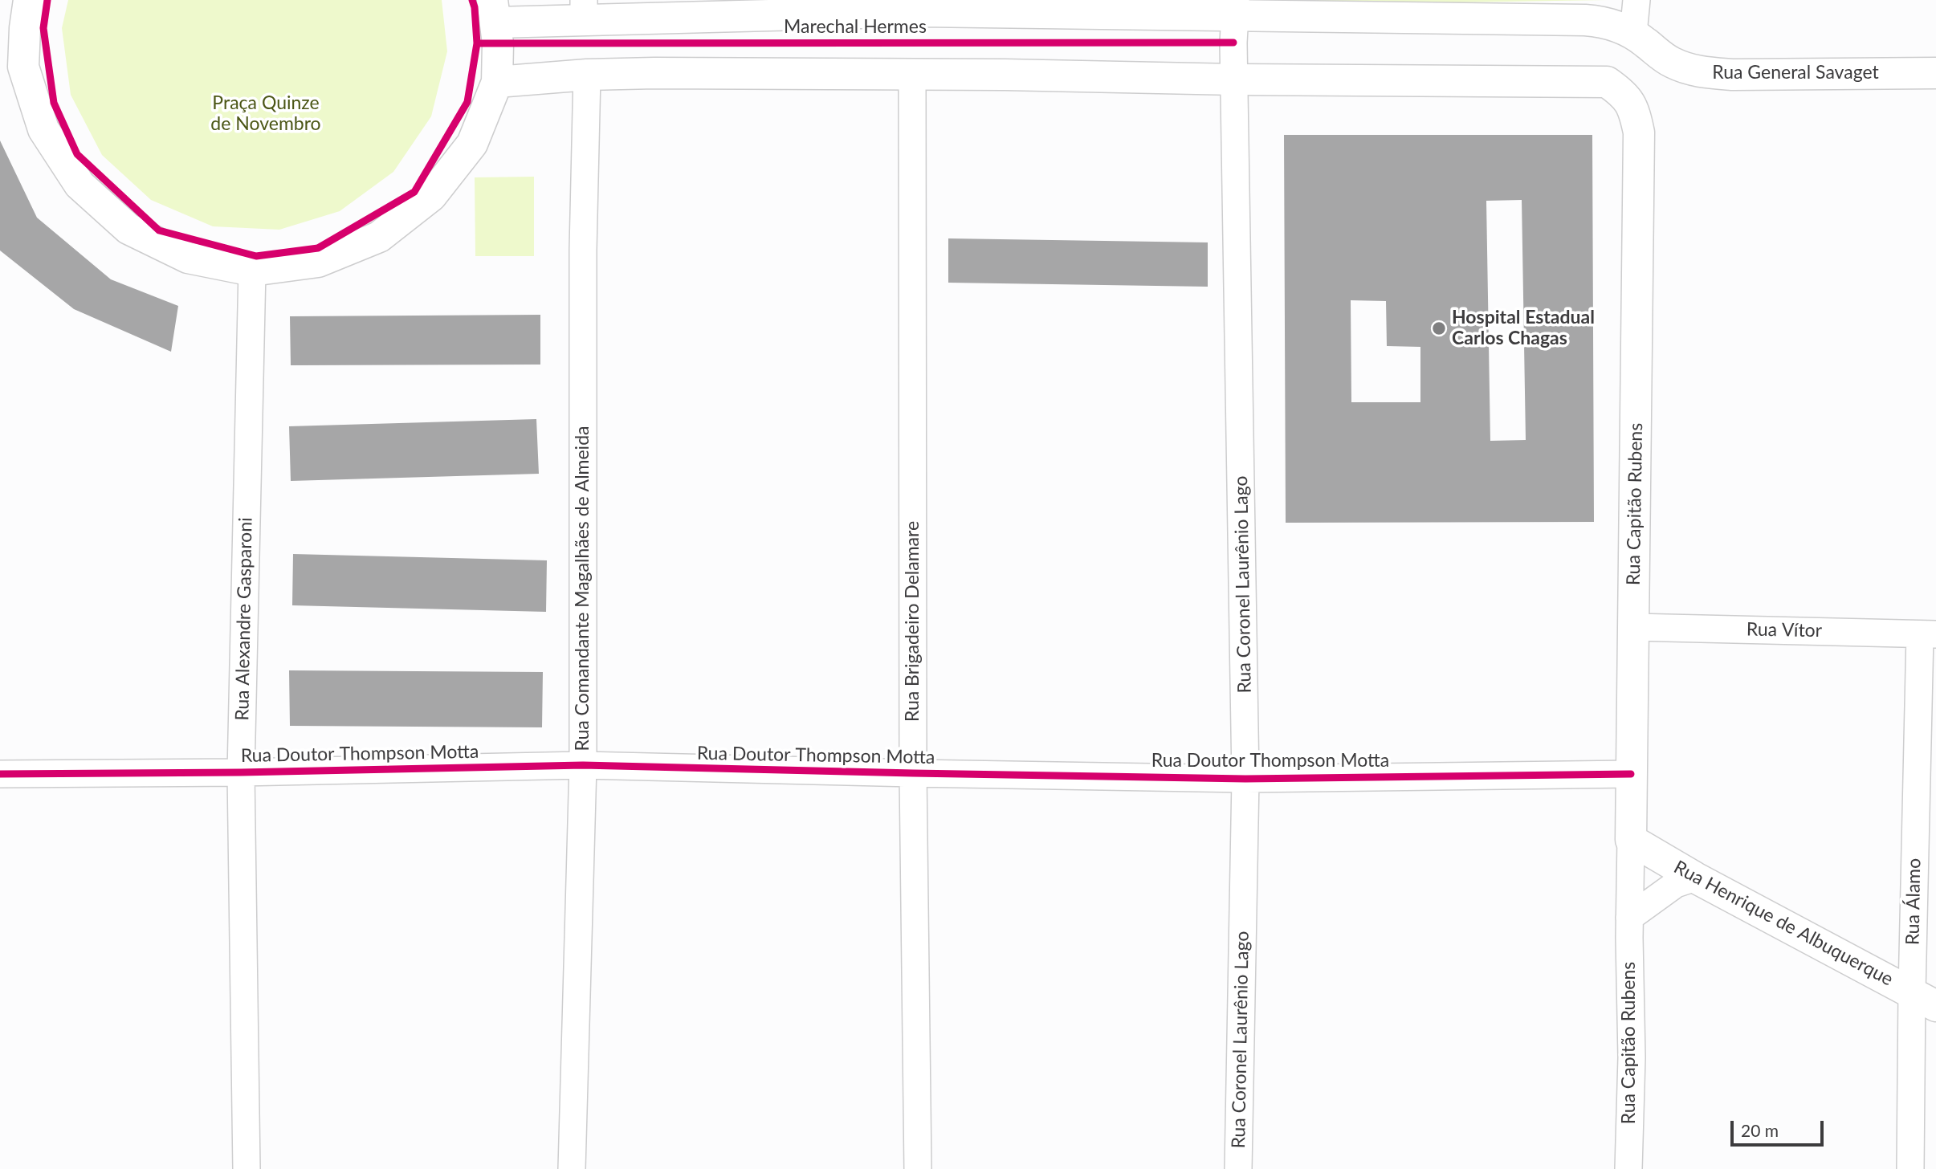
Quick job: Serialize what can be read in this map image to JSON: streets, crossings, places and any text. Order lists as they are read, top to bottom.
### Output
{
  "streets": {
    "main road": ["Rua General Savaget", "Rua Capitão Rubens", "Rua Henrique de Albuquerque"],
    "street": [
      "Rua Coronel Laurênio Lago",
      "Rua Comandante Magalhães de Almeida",
      "Rua Alexandre Gasparoni",
      "Rua Brigadeiro Delamare",
      "Rua Vítor",
      "Rua Doutor Thompson Motta",
      "Rua Álamo"
    ],
    "cycle path": ["Marechal Hermes"]
  },
  "crossings": [
    ["Rua General Savaget", "Rua Coronel Laurênio Lago"],
    ["Rua Capitão Rubens", "Rua Coronel Laurênio Lago"],
    ["Rua Capitão Rubens", "Rua Vítor"],
    ["Rua Capitão Rubens", "Rua Doutor Thompson Motta"],
    ["Rua Capitão Rubens", "Rua Henrique de Albuquerque"],
    ["Rua Coronel Laurênio Lago", "Rua Doutor Thompson Motta"],
    ["Rua Comandante Magalhães de Almeida", "Rua Doutor Thompson Motta"],
    ["Rua Alexandre Gasparoni", "Rua Doutor Thompson Motta"],
    ["Rua Brigadeiro Delamare", "Rua Doutor Thompson Motta"],
    ["Rua Vítor", "Rua Álamo"],
    ["Rua Álamo", "Rua Henrique de Albuquerque"]
  ],
  "parks": ["Praça Quinze de Novembro"],
  "places": ["Hospital Estadual Carlos Chagas"],
  "scale_bar": "20 m"
}
